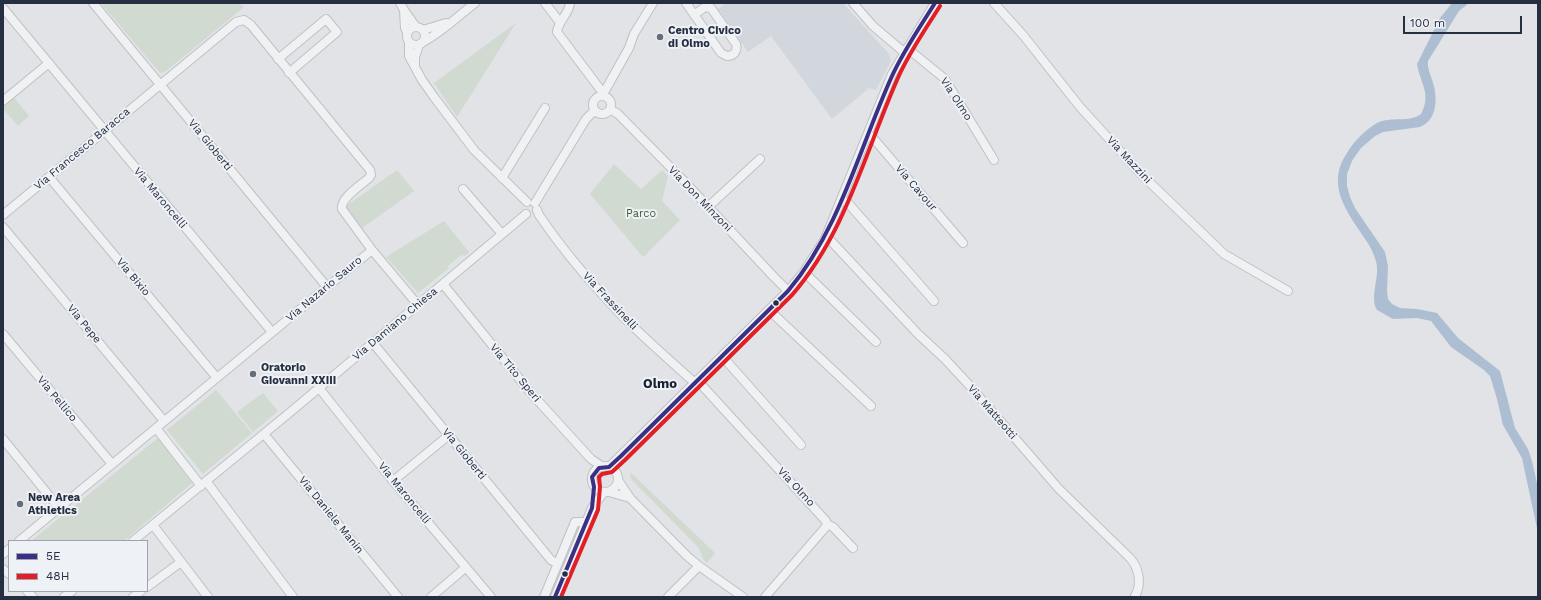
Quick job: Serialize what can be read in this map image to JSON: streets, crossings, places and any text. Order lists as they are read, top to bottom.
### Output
{
  "streets": {
    "street": [
      "Via Olmo",
      "Via Gioberti",
      "Via Francesco Baracca",
      "Via Mazzini",
      "Via Cavour",
      "Via Maroncelli",
      "Via Don Minzoni",
      "Via Bixio",
      "Via Nazario Sauro",
      "Via Frassinelli",
      "Via Pepe",
      "Via Damiano Chiesa",
      "Via Tito Speri",
      "Via Pellico",
      "Via Matteotti",
      "Via Daniele Manin"
    ]
  },
  "crossings": [
    ["Via Olmo", "Via Frassinelli"],
    ["Via Gioberti", "Via Francesco Baracca"],
    ["Via Gioberti", "Via Nazario Sauro"],
    ["Via Gioberti", "Via Damiano Chiesa"],
    ["Via Francesco Baracca", "Via Maroncelli"],
    ["Via Francesco Baracca", "Via Bixio"],
    ["Via Francesco Baracca", "Via Nazario Sauro"],
    ["Via Maroncelli", "Via Nazario Sauro"],
    ["Via Maroncelli", "Via Damiano Chiesa"],
    ["Via Bixio", "Via Nazario Sauro"],
    ["Via Nazario Sauro", "Via Pepe"],
    ["Via Nazario Sauro", "Via Pellico"],
    ["Via Frassinelli", "Via Damiano Chiesa"],
    ["Via Damiano Chiesa", "Via Tito Speri"],
    ["Via Damiano Chiesa", "Via Daniele Manin"]
  ],
  "districts": ["Olmo"],
  "parks": ["Parco"],
  "places": ["Centro Civico di Olmo", "Oratorio Giovanni XXIII", "New Area Athletics"],
  "lines": ["transit line 5E", "transit line 48H"],
  "legend": ["5E", "48H"],
  "scale_bar": "100 m"
}
